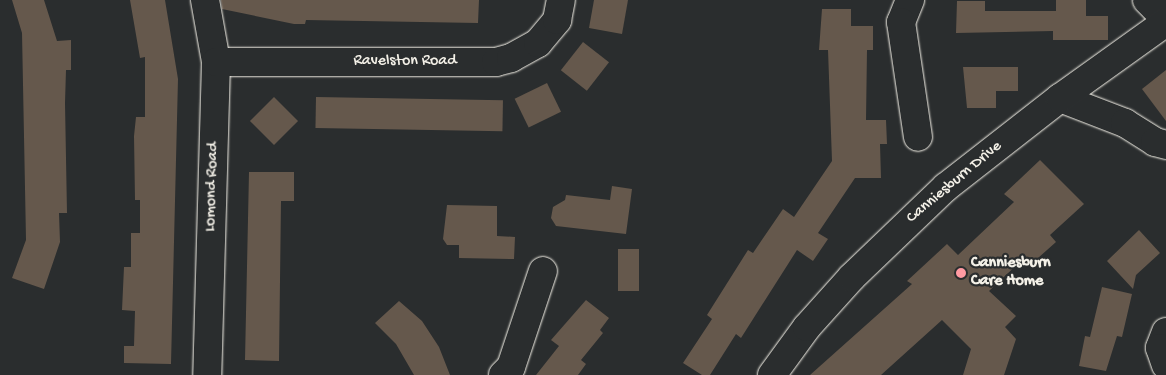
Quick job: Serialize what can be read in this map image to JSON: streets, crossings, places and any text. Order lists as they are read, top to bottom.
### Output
{
  "streets": {
    "street": ["Ravelston Road", "Canniesburn Drive", "Lomond Road"]
  },
  "crossings": [
    ["Ravelston Road", "Lomond Road"]
  ],
  "places": ["Canniesburn Care Home"]
}
